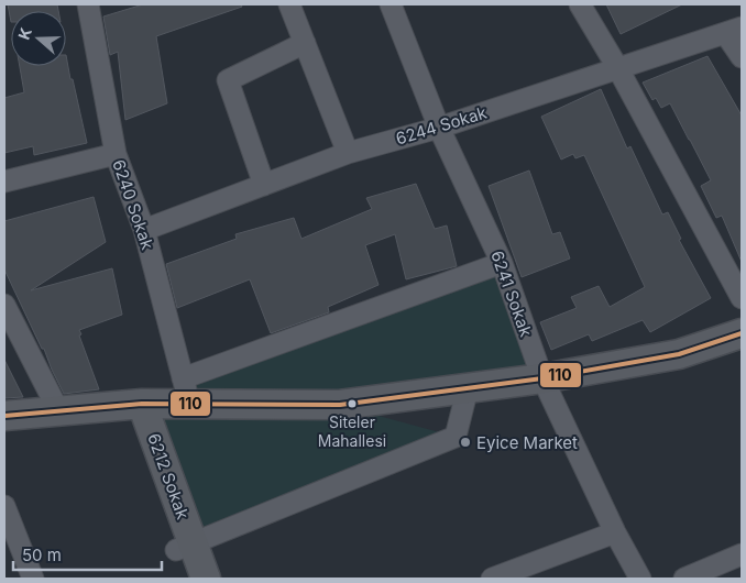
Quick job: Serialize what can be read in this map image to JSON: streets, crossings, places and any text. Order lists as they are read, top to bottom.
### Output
{
  "streets": {
    "main road": ["6212 Sokak"],
    "street": ["6244 Sokak", "6240 Sokak", "6241 Sokak"]
  },
  "crossings": [
    ["6244 Sokak", "6240 Sokak"],
    ["6244 Sokak", "6241 Sokak"]
  ],
  "places": ["Siteler Mahallesi", "Eyice Market"],
  "lines": ["transit line 110"],
  "scale_bar": "50 m",
  "north": "left"
}
